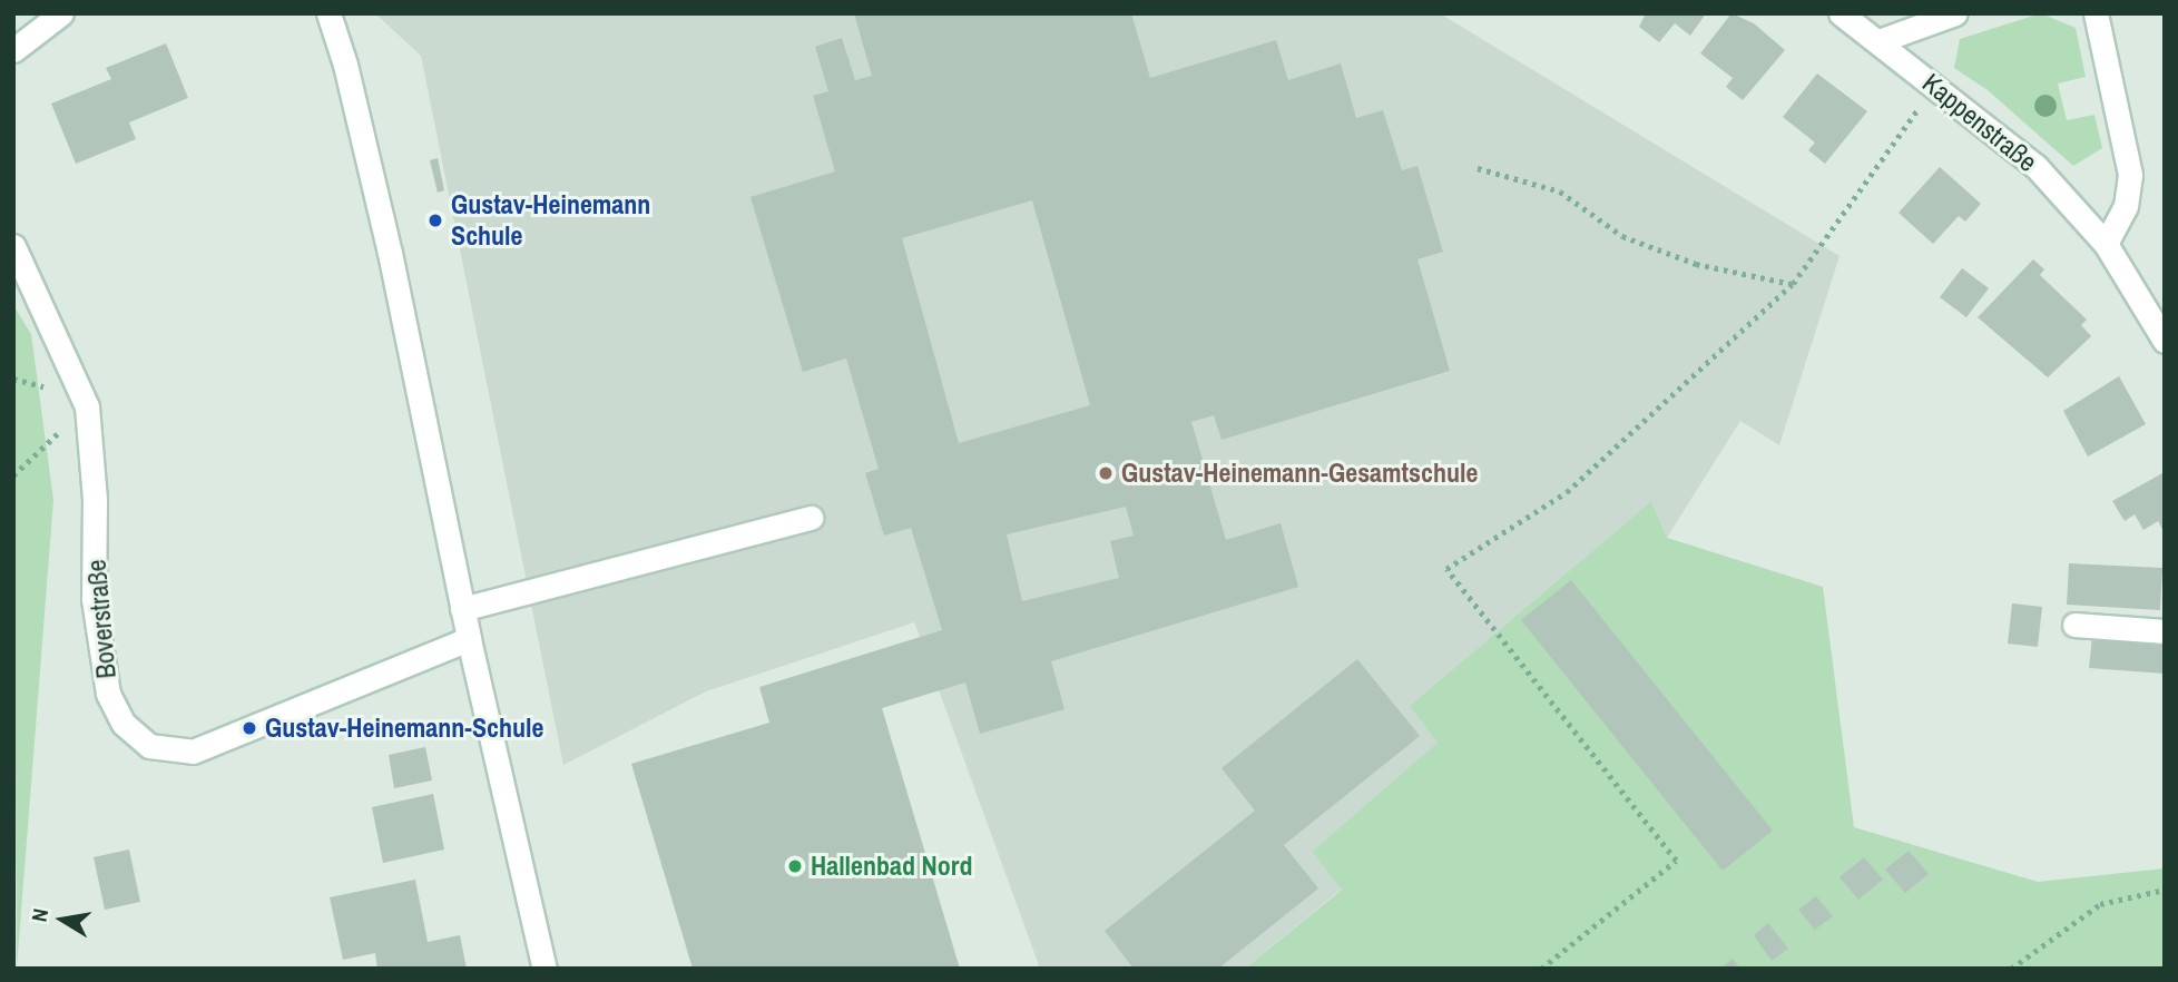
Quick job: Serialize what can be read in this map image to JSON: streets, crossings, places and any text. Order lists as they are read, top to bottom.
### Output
{
  "streets": {
    "street": ["Kappenstraße", "Boverstraße"]
  },
  "places": [
    "Gustav-Heinemann Schule",
    "Gustav-Heinemann-Gesamtschule",
    "Gustav-Heinemann-Schule",
    "Hallenbad Nord"
  ],
  "north": "left"
}
